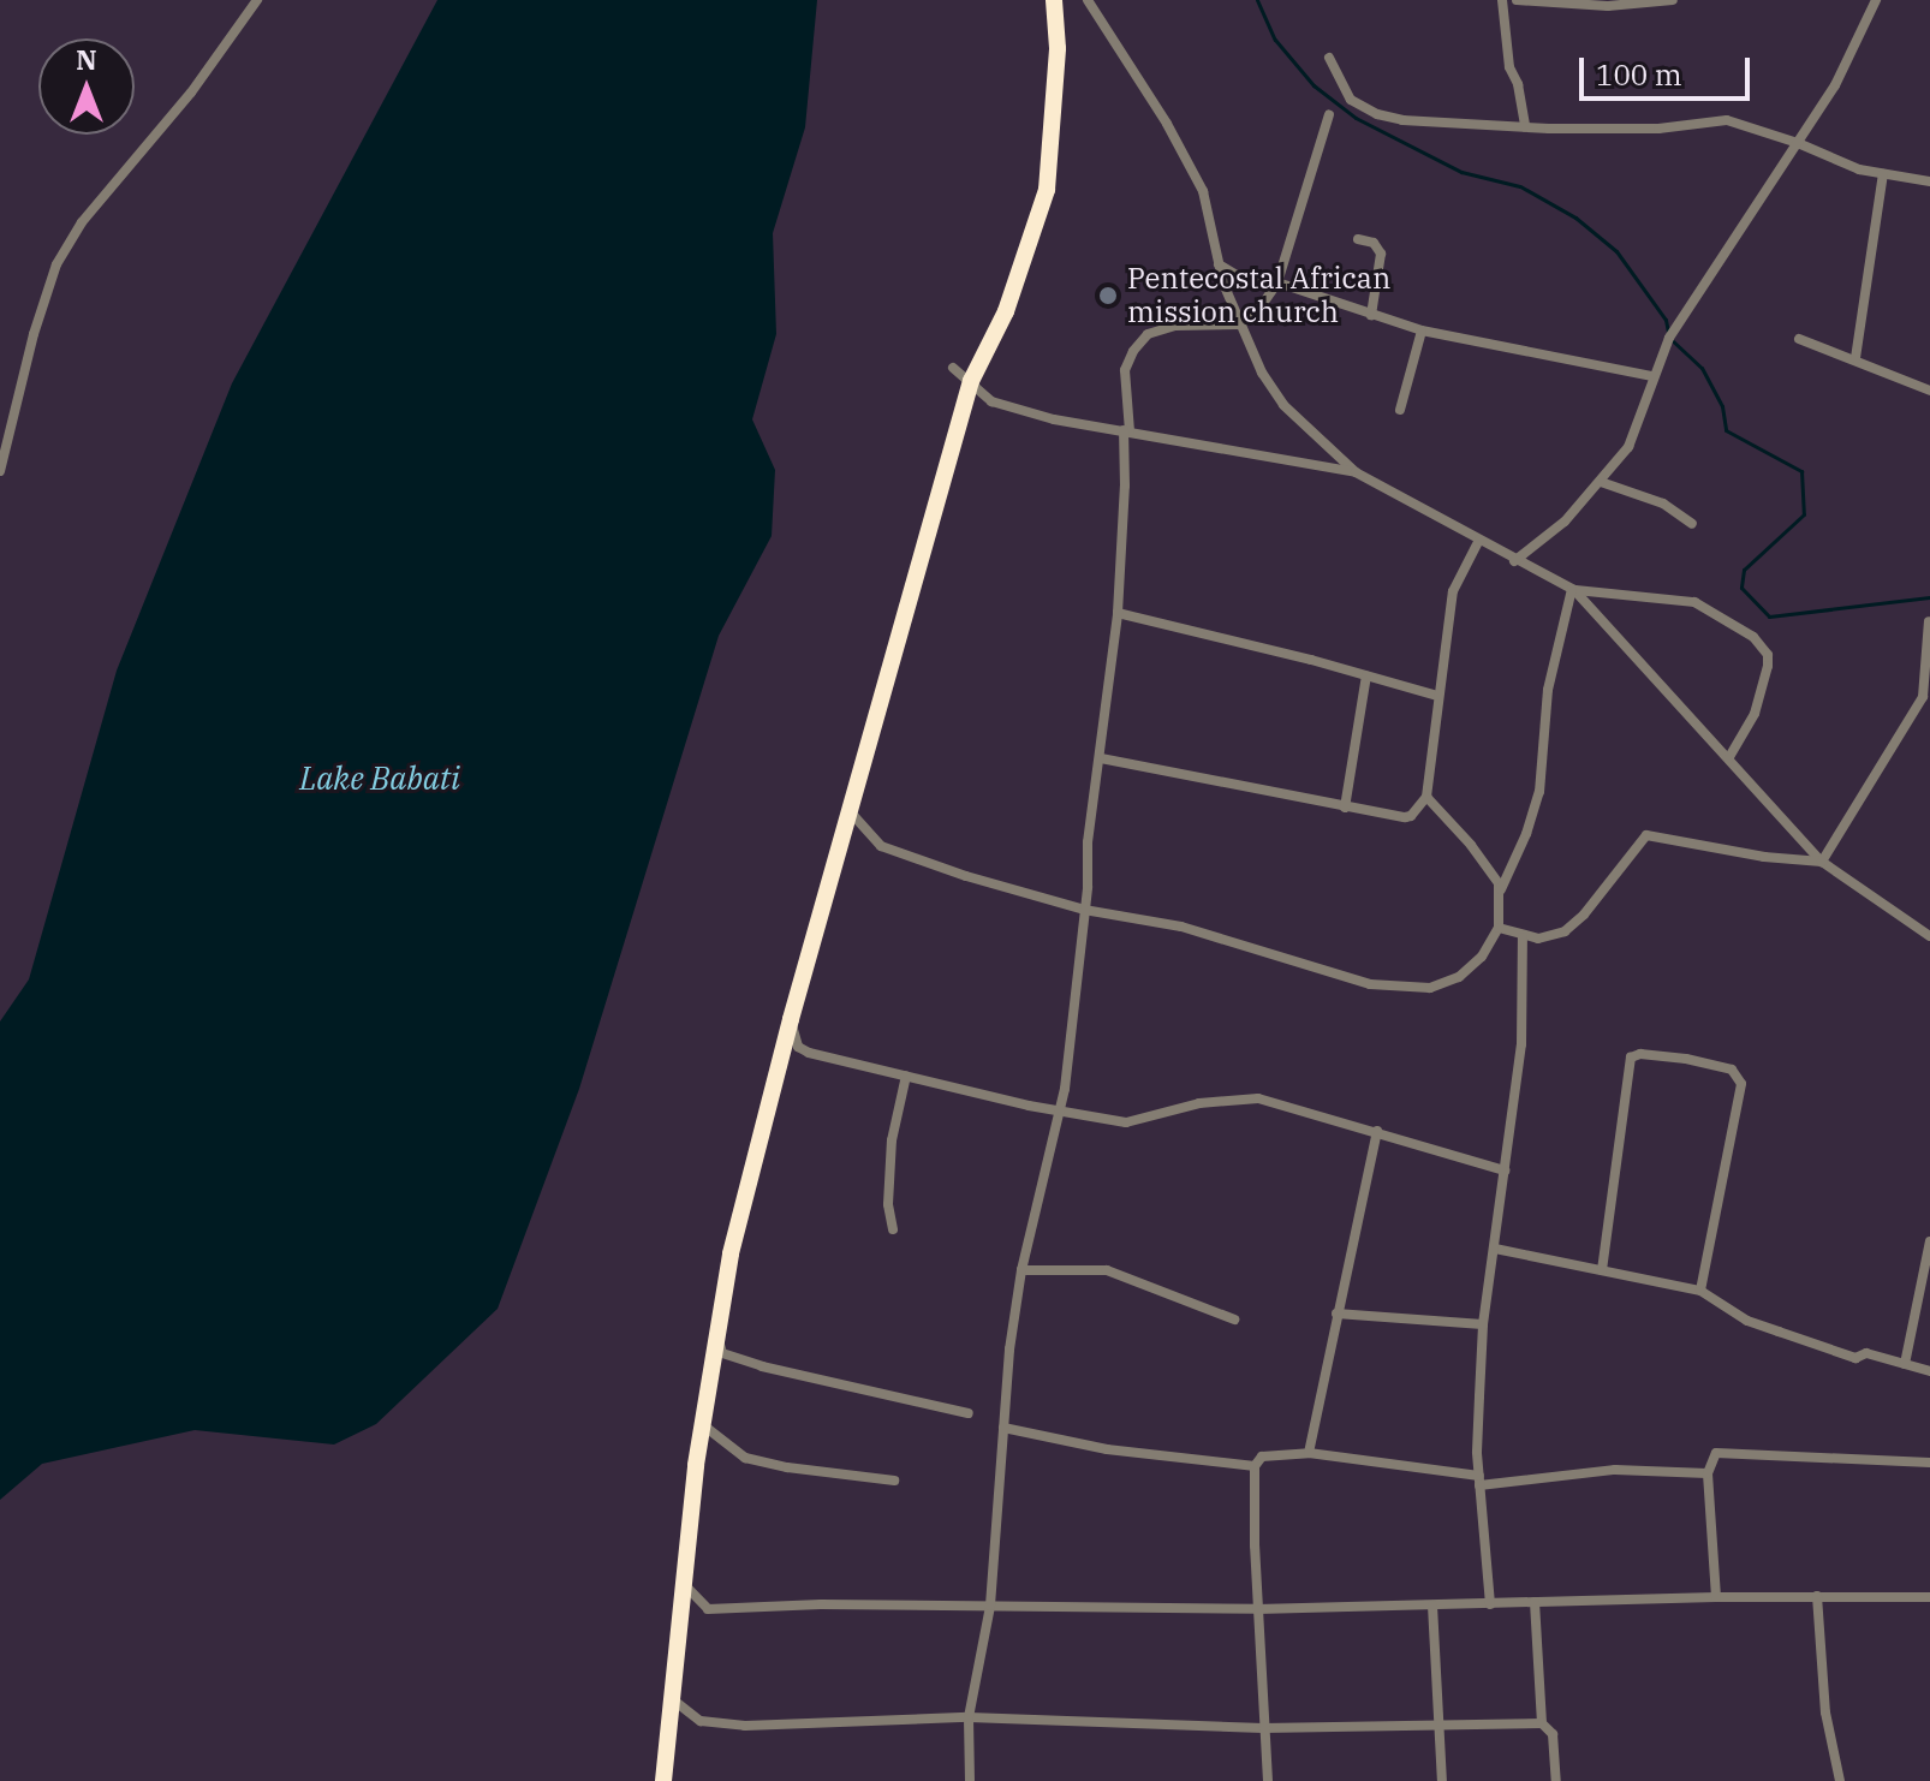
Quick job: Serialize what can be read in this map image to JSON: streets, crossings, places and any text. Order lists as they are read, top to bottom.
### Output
{
  "water": ["Lake Babati"],
  "places": ["Pentecostal African mission church"],
  "scale_bar": "100 m",
  "north": "top"
}
